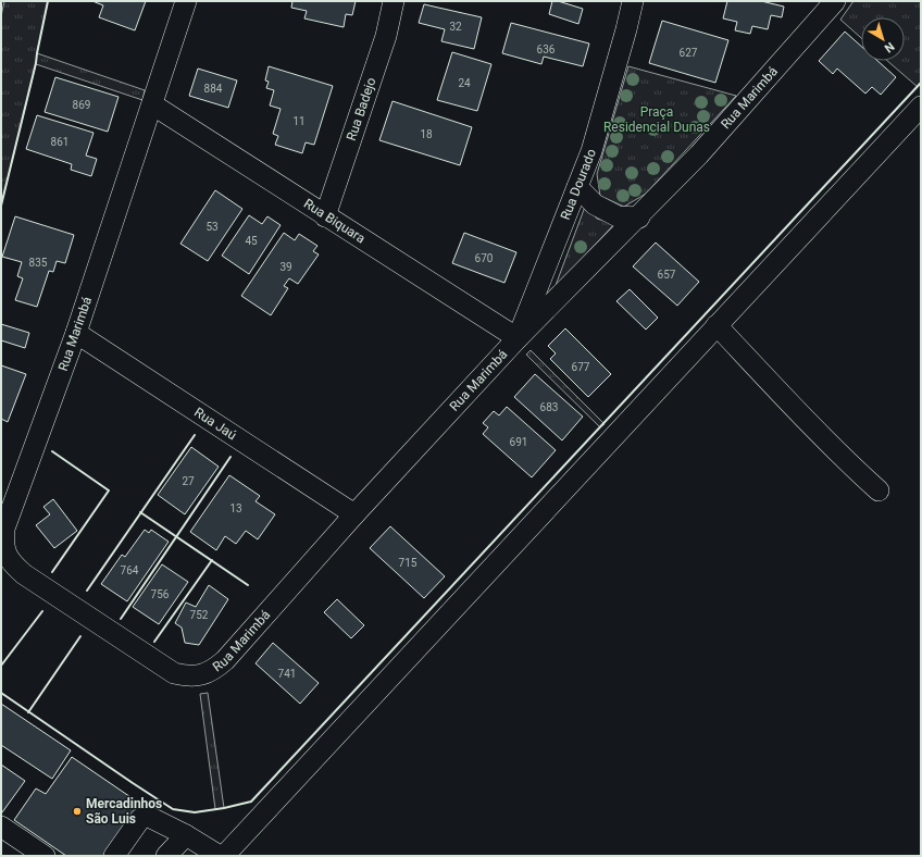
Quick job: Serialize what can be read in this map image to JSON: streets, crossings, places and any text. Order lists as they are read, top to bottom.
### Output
{
  "streets": {
    "street": [
      "Rua Marimbá",
      "Rua Badejo",
      "Rua Dourado",
      "Rua Biquara",
      "Rua Jaú"
    ]
  },
  "crossings": [
    ["Rua Marimbá", "Rua Dourado"],
    ["Rua Marimbá", "Rua Biquara"],
    ["Rua Marimbá", "Rua Jaú"],
    ["Rua Badejo", "Rua Biquara"],
    ["Rua Dourado", "Rua Biquara"]
  ],
  "parks": ["Praça Residencial Dunas"],
  "places": ["Mercadinhos São Luis"],
  "house_numbers": [
    "32",
    "636",
    "627",
    "24",
    "884",
    "869",
    "11",
    "18",
    "861",
    "53",
    "45",
    "670",
    "835",
    "39",
    "657",
    "677",
    "683",
    "691",
    "27",
    "13",
    "715",
    "764",
    "756",
    "752",
    "741"
  ],
  "north": "bottom right"
}
